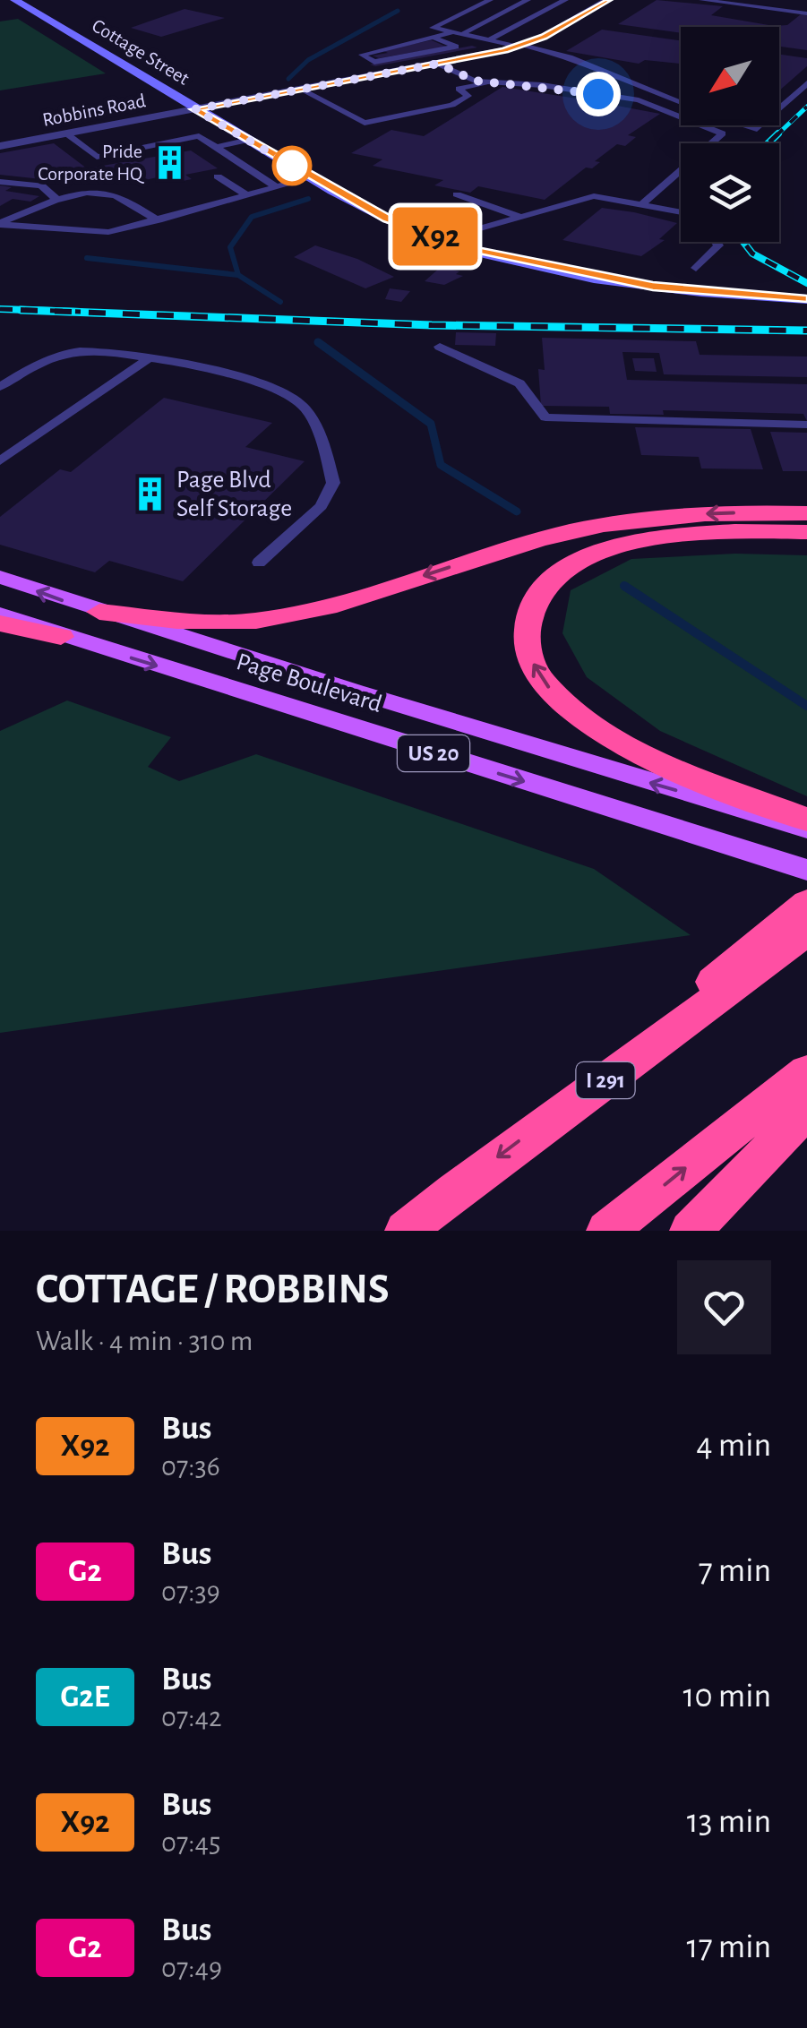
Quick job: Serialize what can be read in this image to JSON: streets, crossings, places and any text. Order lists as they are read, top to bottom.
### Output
{
  "streets": {
    "highway": ["I 291"],
    "main road": ["Cottage Street", "Page Boulevard", "US 20"],
    "street": ["Robbins Road"]
  },
  "crossings": [
    ["Cottage Street", "Robbins Road"]
  ],
  "places": {
    "building": ["Pride Corporate HQ", "Page Blvd Self Storage"]
  },
  "lines": ["bus line X92"],
  "north": "bottom left",
  "page": {
    "on_map": "X92",
    "heading": ["COTTAGE / ROBBINS", "Walk · 4 min · 310 m"],
    "list": [
      {
        "mark": "X92",
        "name": "Bus",
        "note": "07:36",
        "value": "4 min"
      },
      {
        "mark": "G2",
        "name": "Bus",
        "note": "07:39",
        "value": "7 min"
      },
      {
        "mark": "G2E",
        "name": "Bus",
        "note": "07:42",
        "value": "10 min"
      },
      {
        "mark": "X92",
        "name": "Bus",
        "note": "07:45",
        "value": "13 min"
      },
      {
        "mark": "G2",
        "name": "Bus",
        "note": "07:49",
        "value": "17 min"
      }
    ]
  }
}
